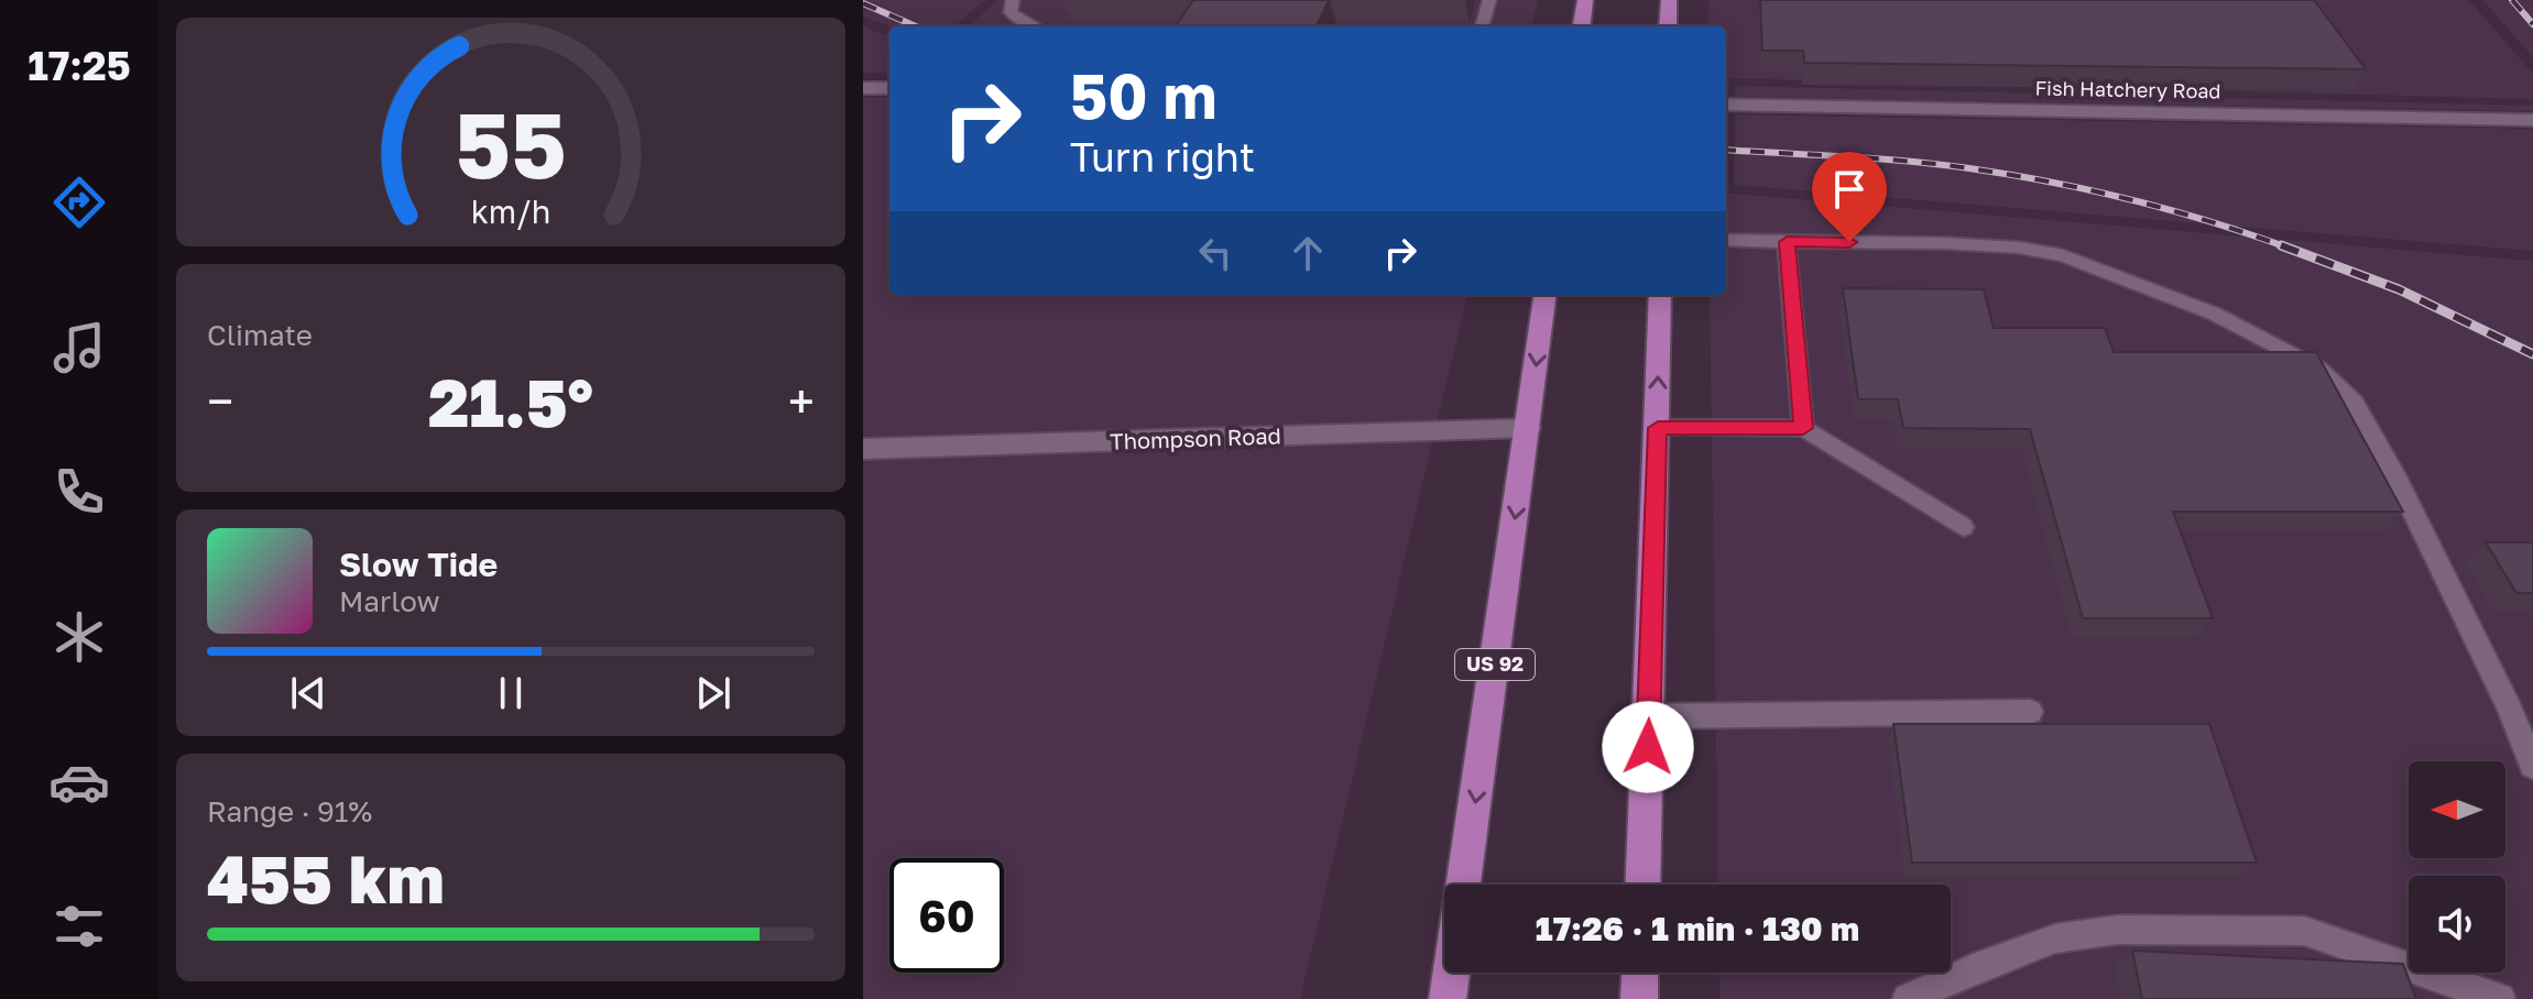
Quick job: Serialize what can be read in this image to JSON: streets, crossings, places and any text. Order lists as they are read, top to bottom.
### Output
{
  "streets": {
    "main road": ["US 92"],
    "street": ["Fish Hatchery Road", "Thompson Road"]
  },
  "crossings": [
    ["Thompson Road", "US 92"]
  ],
  "north": "left",
  "page": {
    "tabs": "17:25",
    "turn": ["50 m", "Turn right"],
    "tile": [
      "Climate",
      ["Range · 91%", "455 km"]
    ],
    "heat": ["−", "21.5°", "+"],
    "song": ["Slow Tide", "Marlow"],
    "limit": "60",
    "trip": "17:26 · 1 min · 130 m",
    "gauge": ["55", "km/h"]
  }
}
